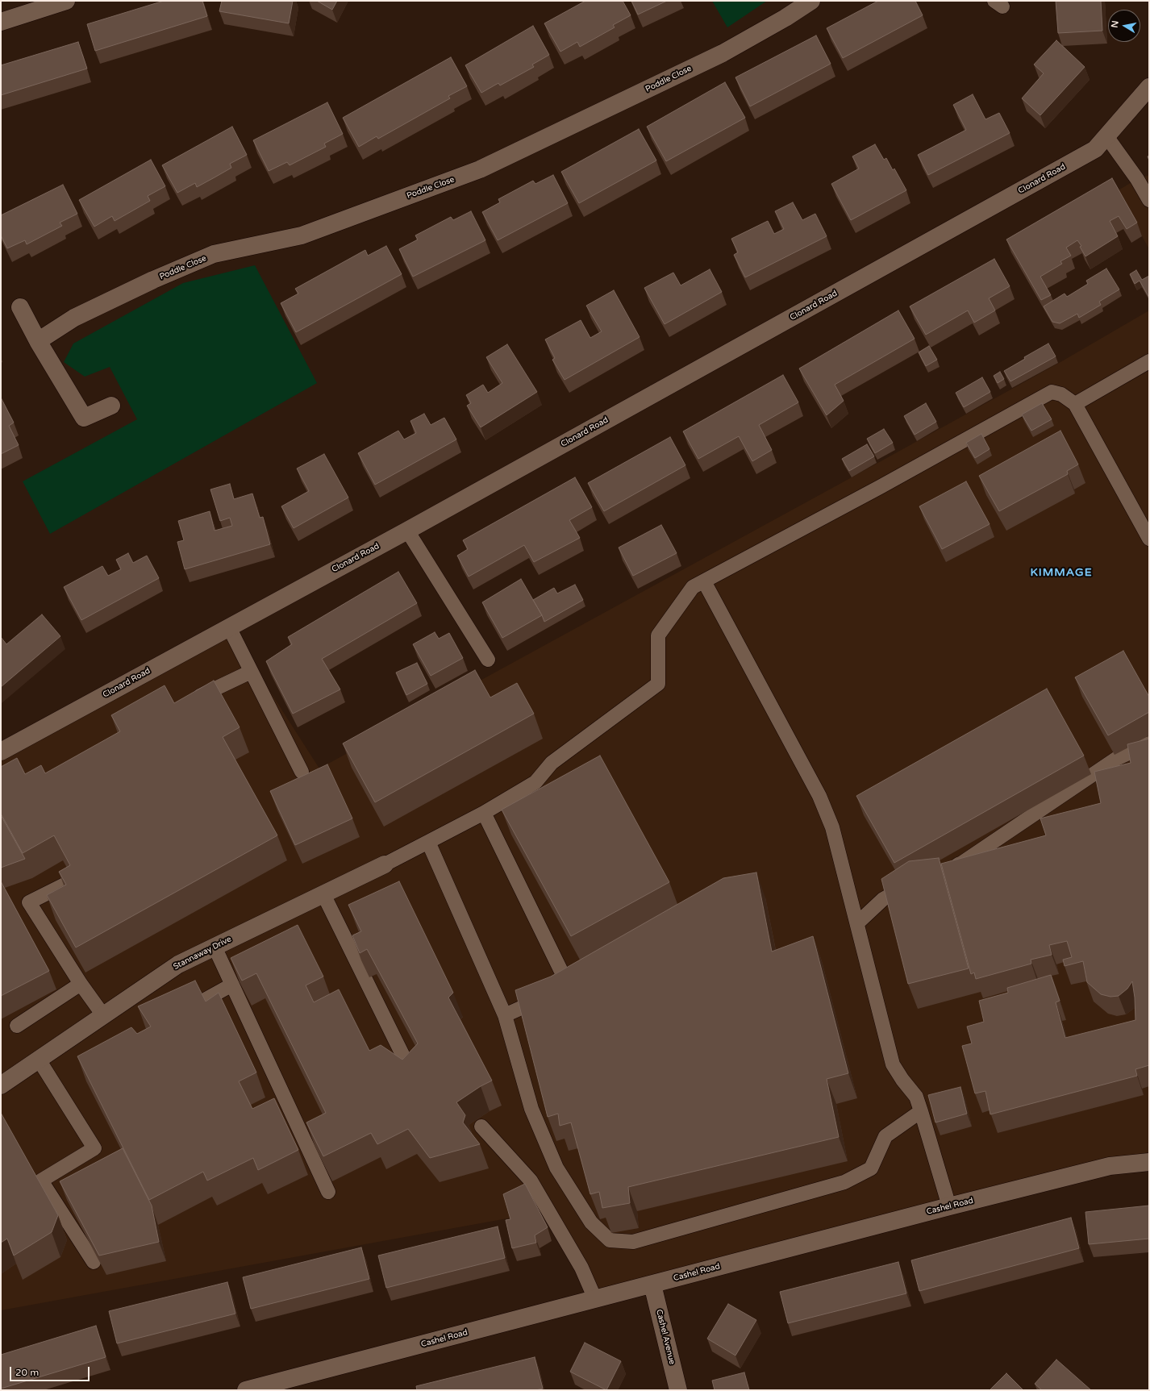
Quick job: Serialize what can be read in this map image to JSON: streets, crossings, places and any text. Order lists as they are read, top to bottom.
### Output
{
  "streets": {
    "street": [
      "Poddle Close",
      "Clonard Road",
      "Stannaway Drive",
      "Cashel Road",
      "Cashel Avenue"
    ]
  },
  "crossings": [
    ["Cashel Road", "Cashel Avenue"]
  ],
  "districts": ["KIMMAGE"],
  "scale_bar": "20 m",
  "north": "left"
}
